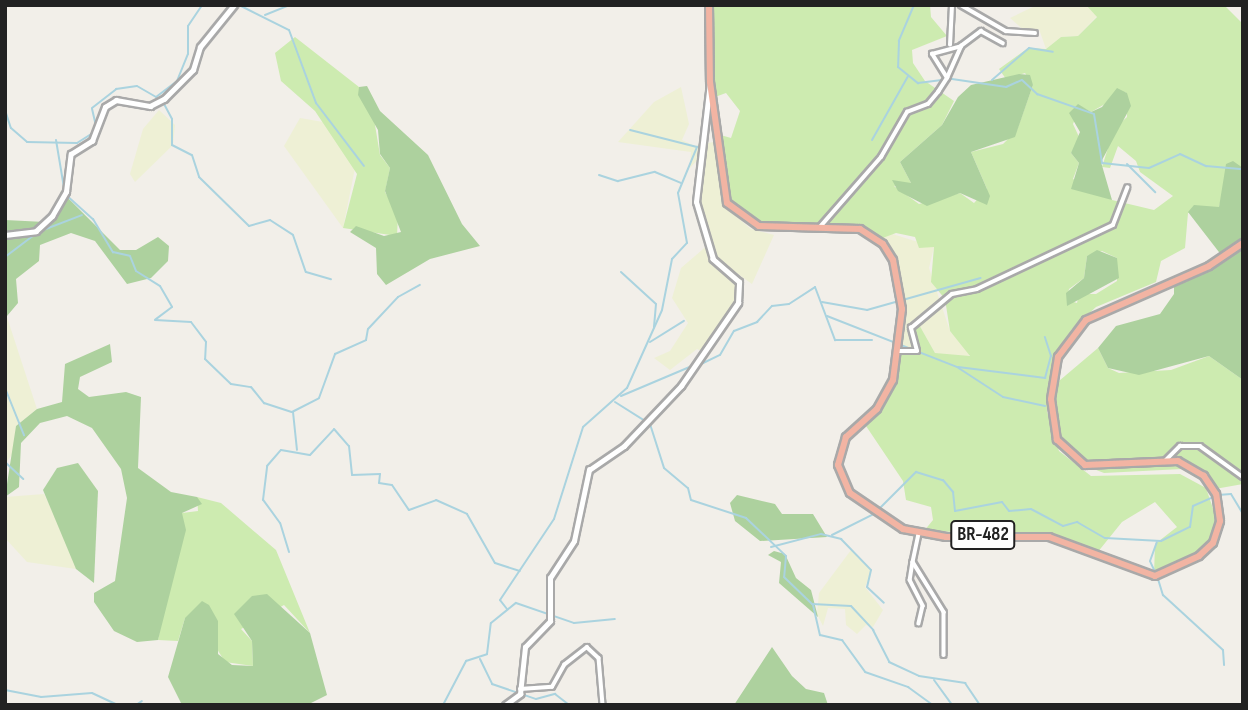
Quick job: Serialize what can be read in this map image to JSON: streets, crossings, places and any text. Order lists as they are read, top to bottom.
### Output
{
  "streets": {
    "highway": ["BR-482"]
  }
}
